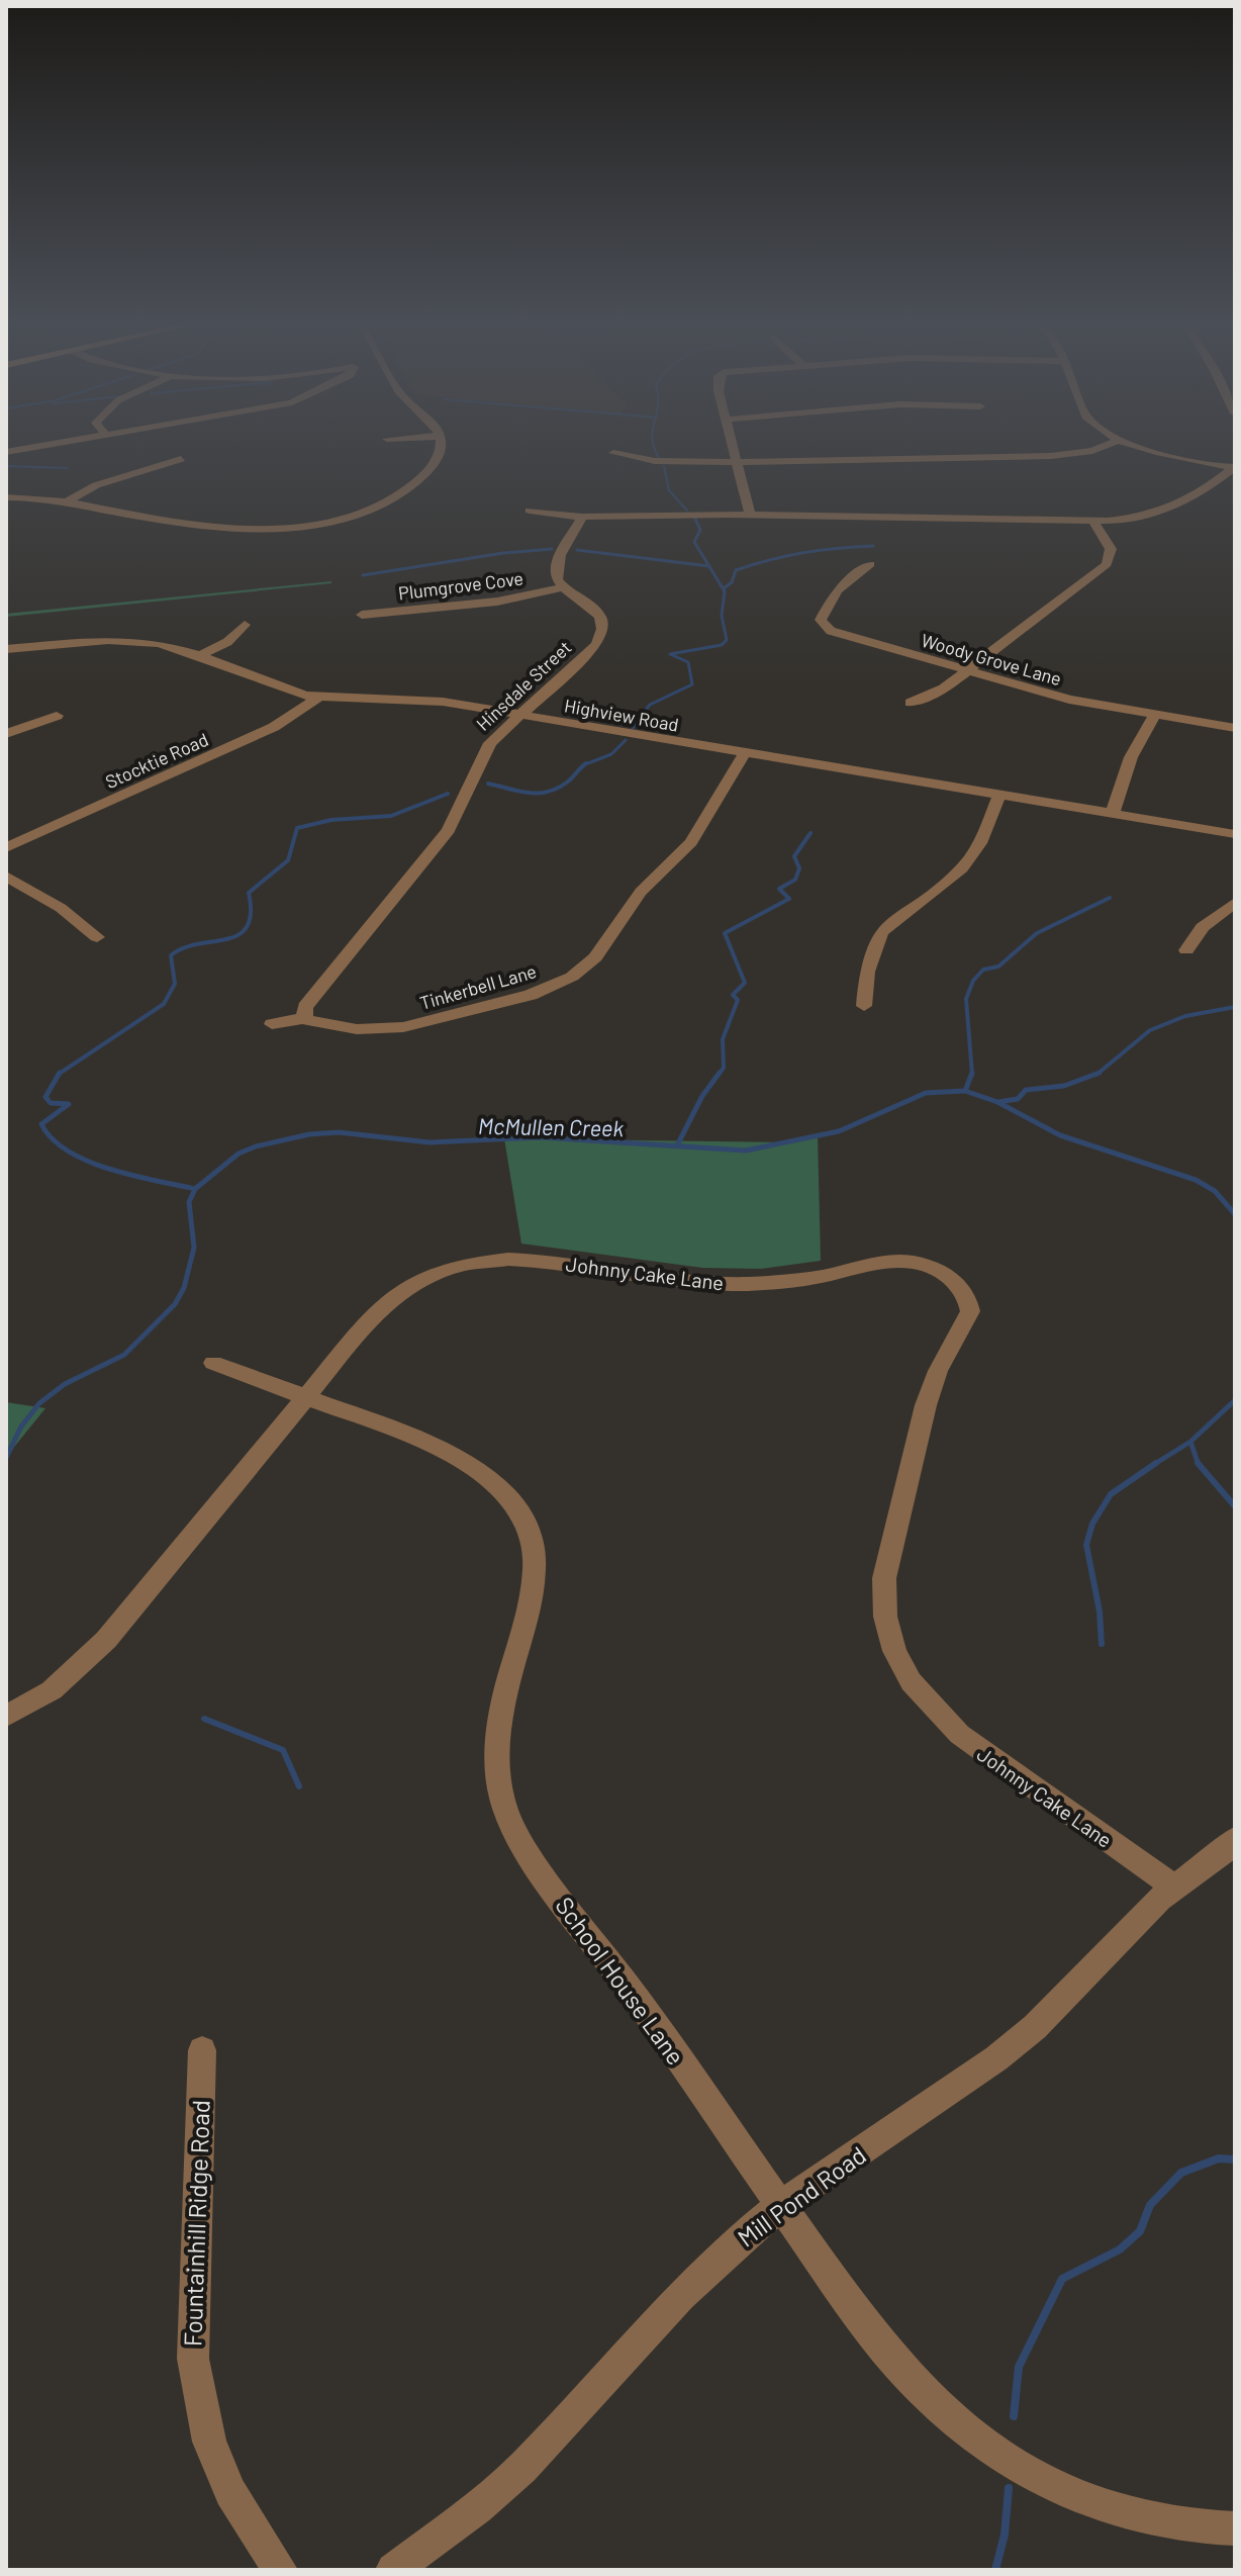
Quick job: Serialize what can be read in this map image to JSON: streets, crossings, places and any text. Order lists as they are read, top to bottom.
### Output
{
  "streets": {
    "street": [
      "Plumgrove Cove",
      "Woody Grove Lane",
      "Hinsdale Street",
      "Highview Road",
      "Stocktie Road",
      "Tinkerbell Lane",
      "Johnny Cake Lane",
      "School House Lane",
      "Mill Pond Road",
      "Fountainhill Ridge Road"
    ]
  },
  "crossings": [
    ["Plumgrove Cove", "Hinsdale Street"],
    ["Hinsdale Street", "Highview Road"],
    ["Hinsdale Street", "Tinkerbell Lane"],
    ["Highview Road", "Stocktie Road"],
    ["Highview Road", "Tinkerbell Lane"],
    ["Johnny Cake Lane", "School House Lane"],
    ["Johnny Cake Lane", "Mill Pond Road"],
    ["School House Lane", "Mill Pond Road"]
  ],
  "water": ["McMullen Creek"]
}
